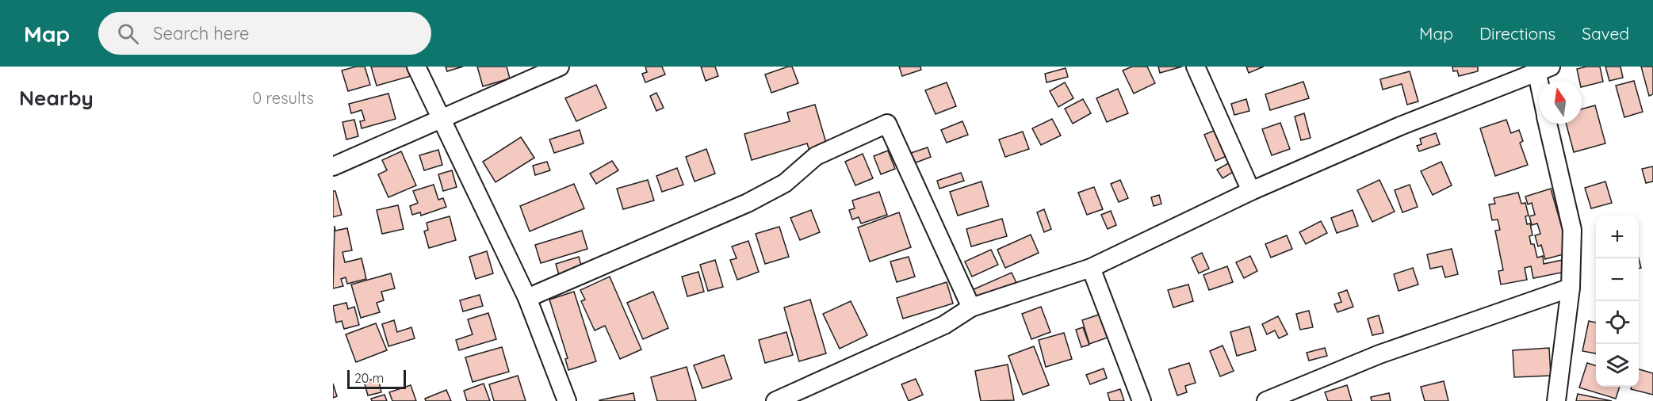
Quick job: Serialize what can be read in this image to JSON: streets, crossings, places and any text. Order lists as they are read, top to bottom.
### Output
{
  "scale_bar": "20 m",
  "north": "top",
  "page": {
    "header": "Map",
    "search": "Search here",
    "nav": ["Map", "Directions", "Saved"],
    "heading": ["Nearby", "0 results"],
    "map_buttons": ["+", "−"],
    "scale": "20 m"
  }
}
